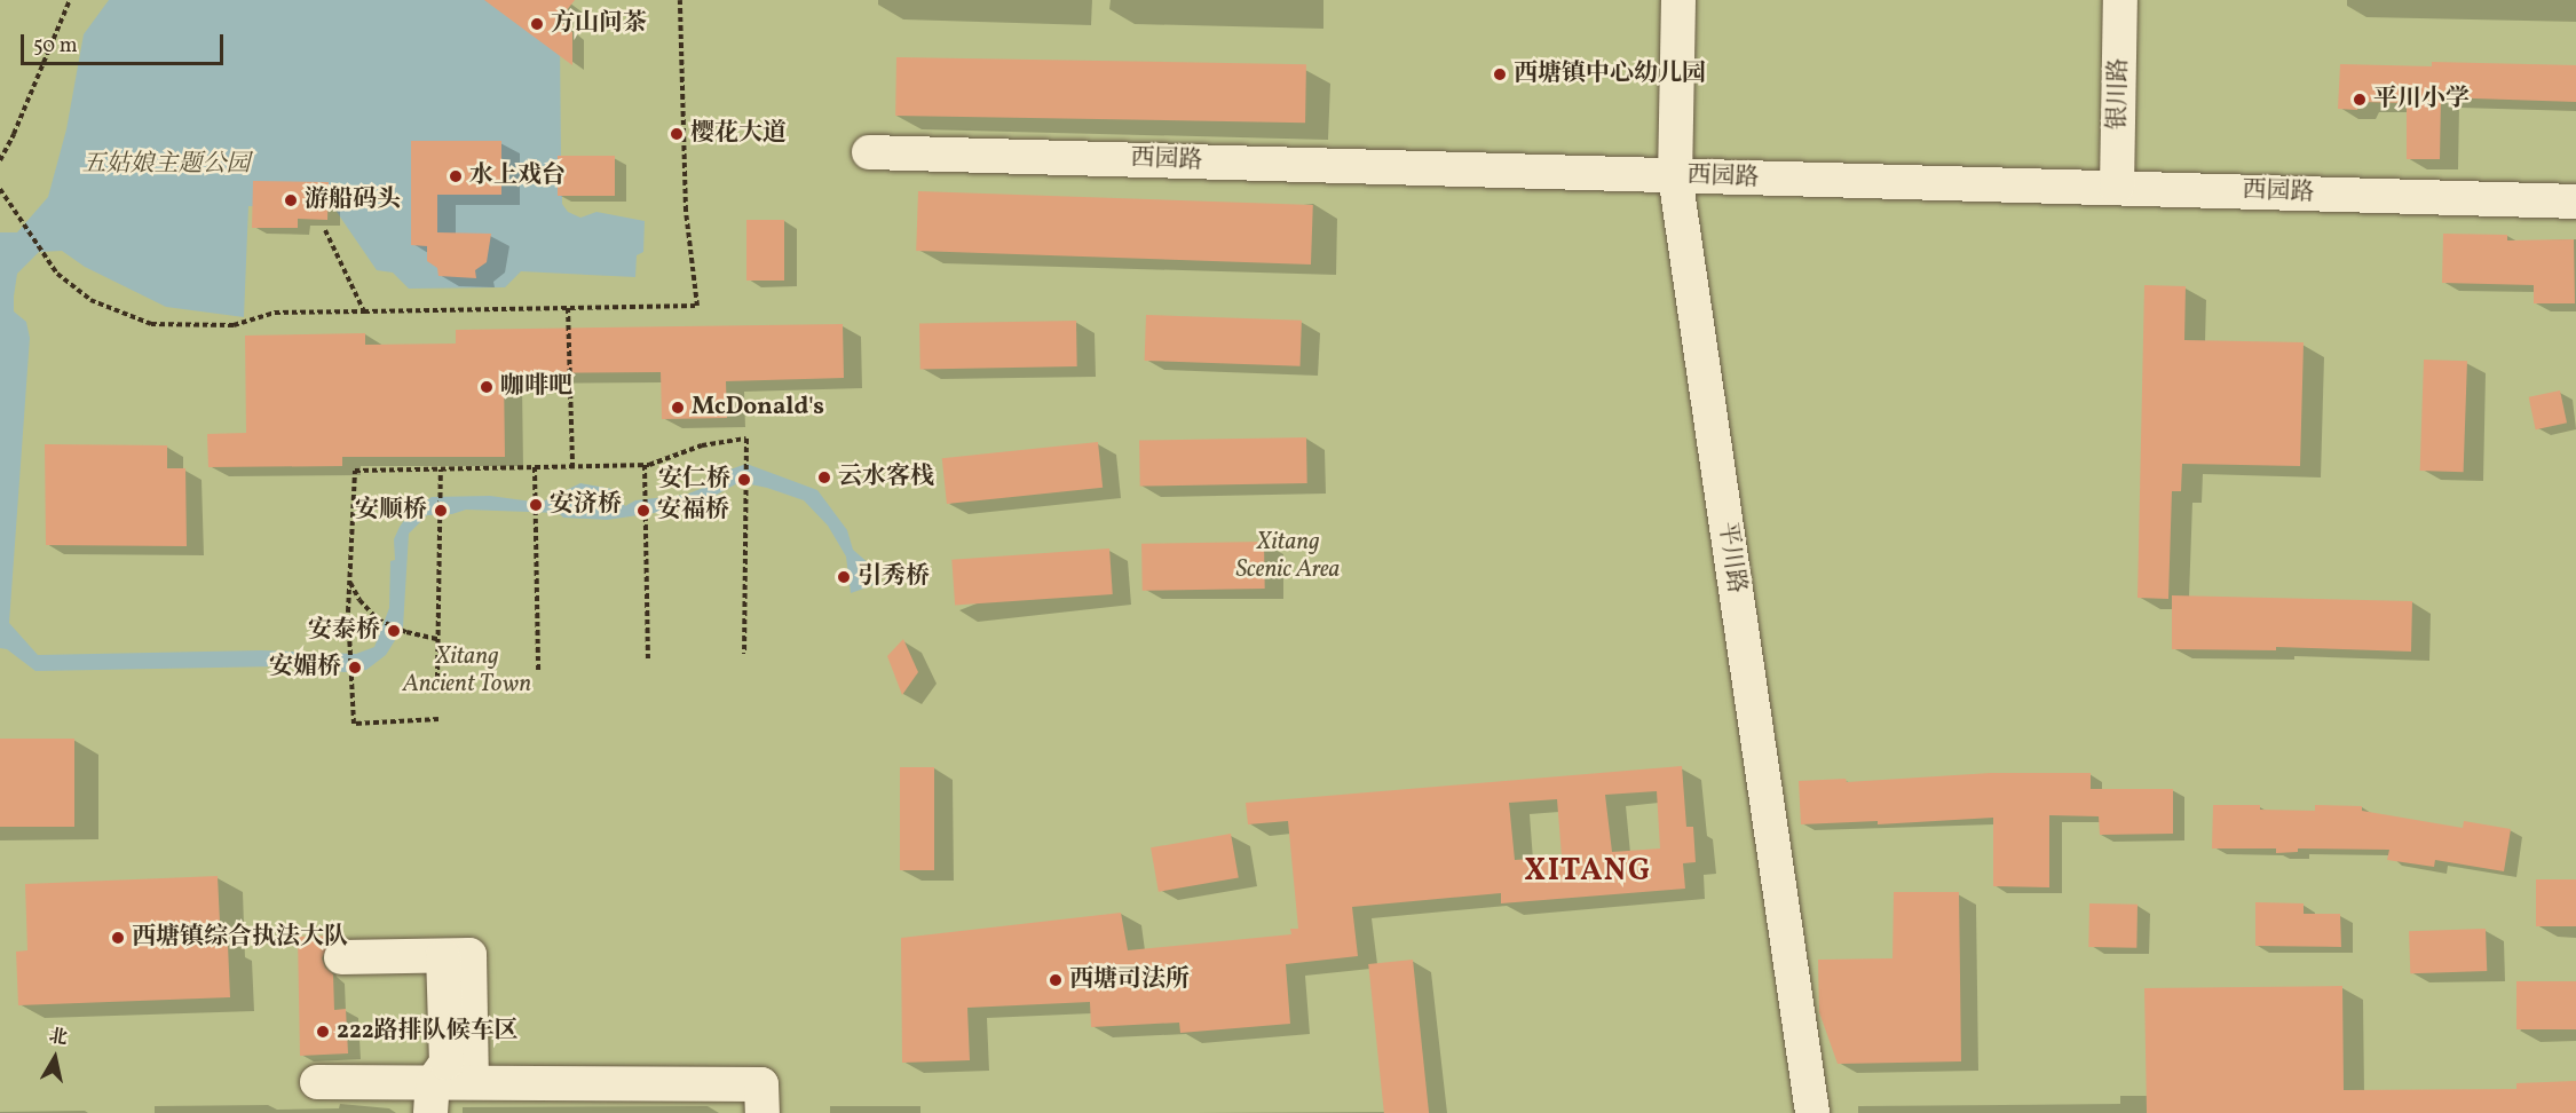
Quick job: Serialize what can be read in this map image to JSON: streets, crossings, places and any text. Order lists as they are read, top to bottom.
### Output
{
  "streets": {
    "street": ["银川路", "西园路", "平川路"]
  },
  "crossings": [
    ["银川路", "西园路"],
    ["西园路", "平川路"]
  ],
  "districts": ["XITANG"],
  "parks": ["五姑娘主题公园", "Xitang Scenic Area", "Xitang Ancient Town"],
  "places": [
    "方山问茶",
    "西塘镇中心幼儿园",
    "平川小学",
    "樱花大道",
    "水上戏台",
    "游船码头",
    "咖啡吧",
    "McDonald's",
    "云水客栈",
    "安仁桥",
    "安济桥",
    "安顺桥",
    "安福桥",
    "引秀桥",
    "安泰桥",
    "安媚桥",
    "西塘镇综合执法大队",
    "西塘司法所",
    "222路排队候车区"
  ],
  "scale_bar": "50 m",
  "north": "top"
}
